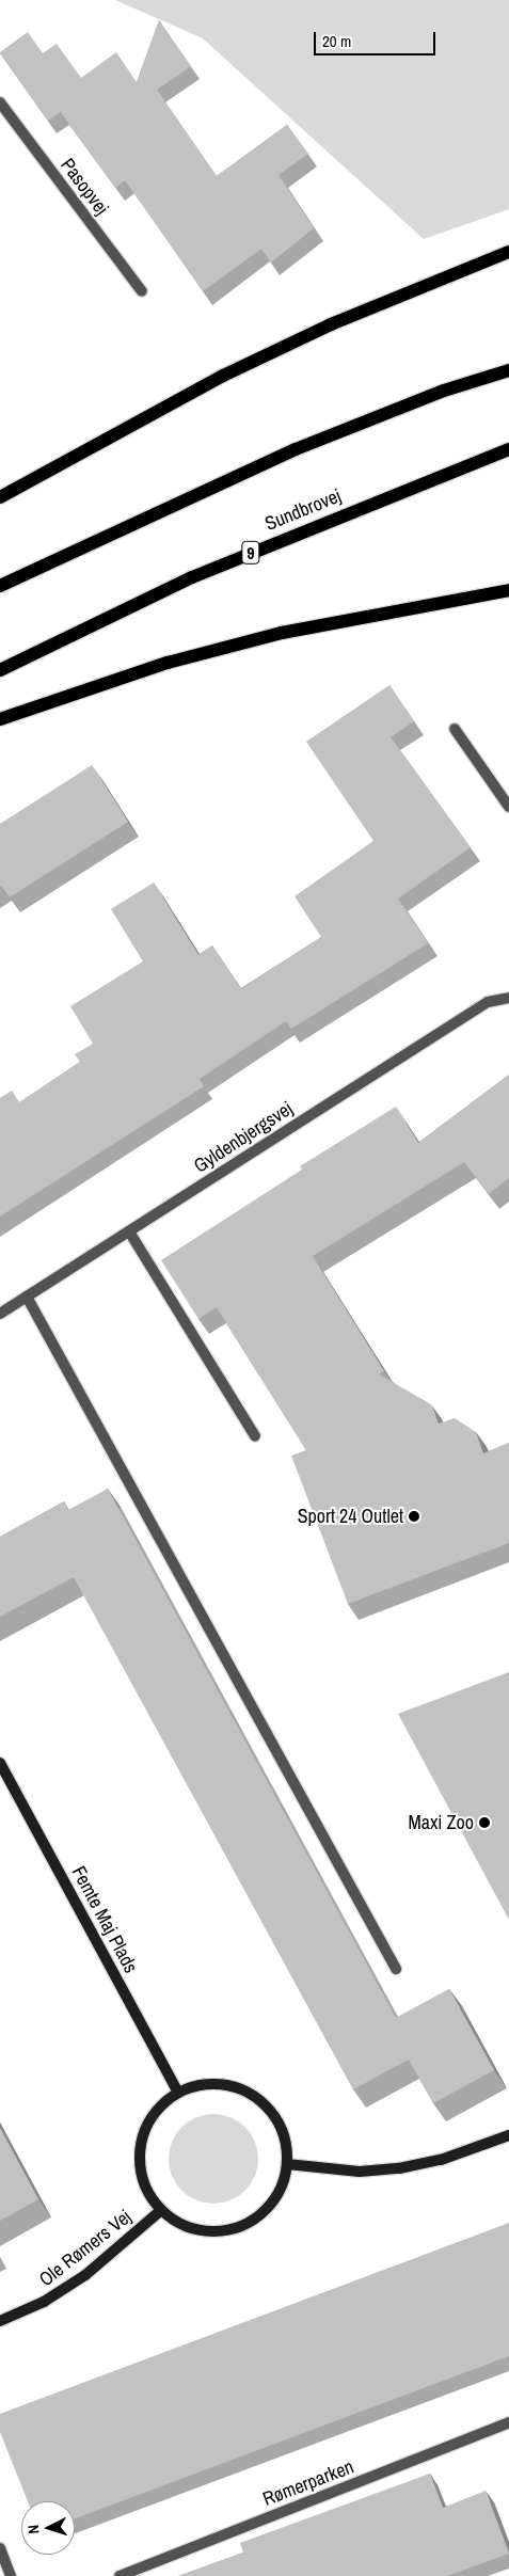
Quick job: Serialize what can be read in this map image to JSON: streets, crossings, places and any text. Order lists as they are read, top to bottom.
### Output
{
  "streets": {
    "main road": ["Sundbrovej", "9"],
    "street": [
      "Pasopvej",
      "Gyldenbjergsvej",
      "Femte Maj Plads",
      "Ole Rømers Vej",
      "Rømerparken"
    ]
  },
  "crossings": [
    ["Femte Maj Plads", "Ole Rømers Vej"]
  ],
  "places": ["Sport 24 Outlet", "Maxi Zoo"],
  "scale_bar": "20 m",
  "north": "left"
}
